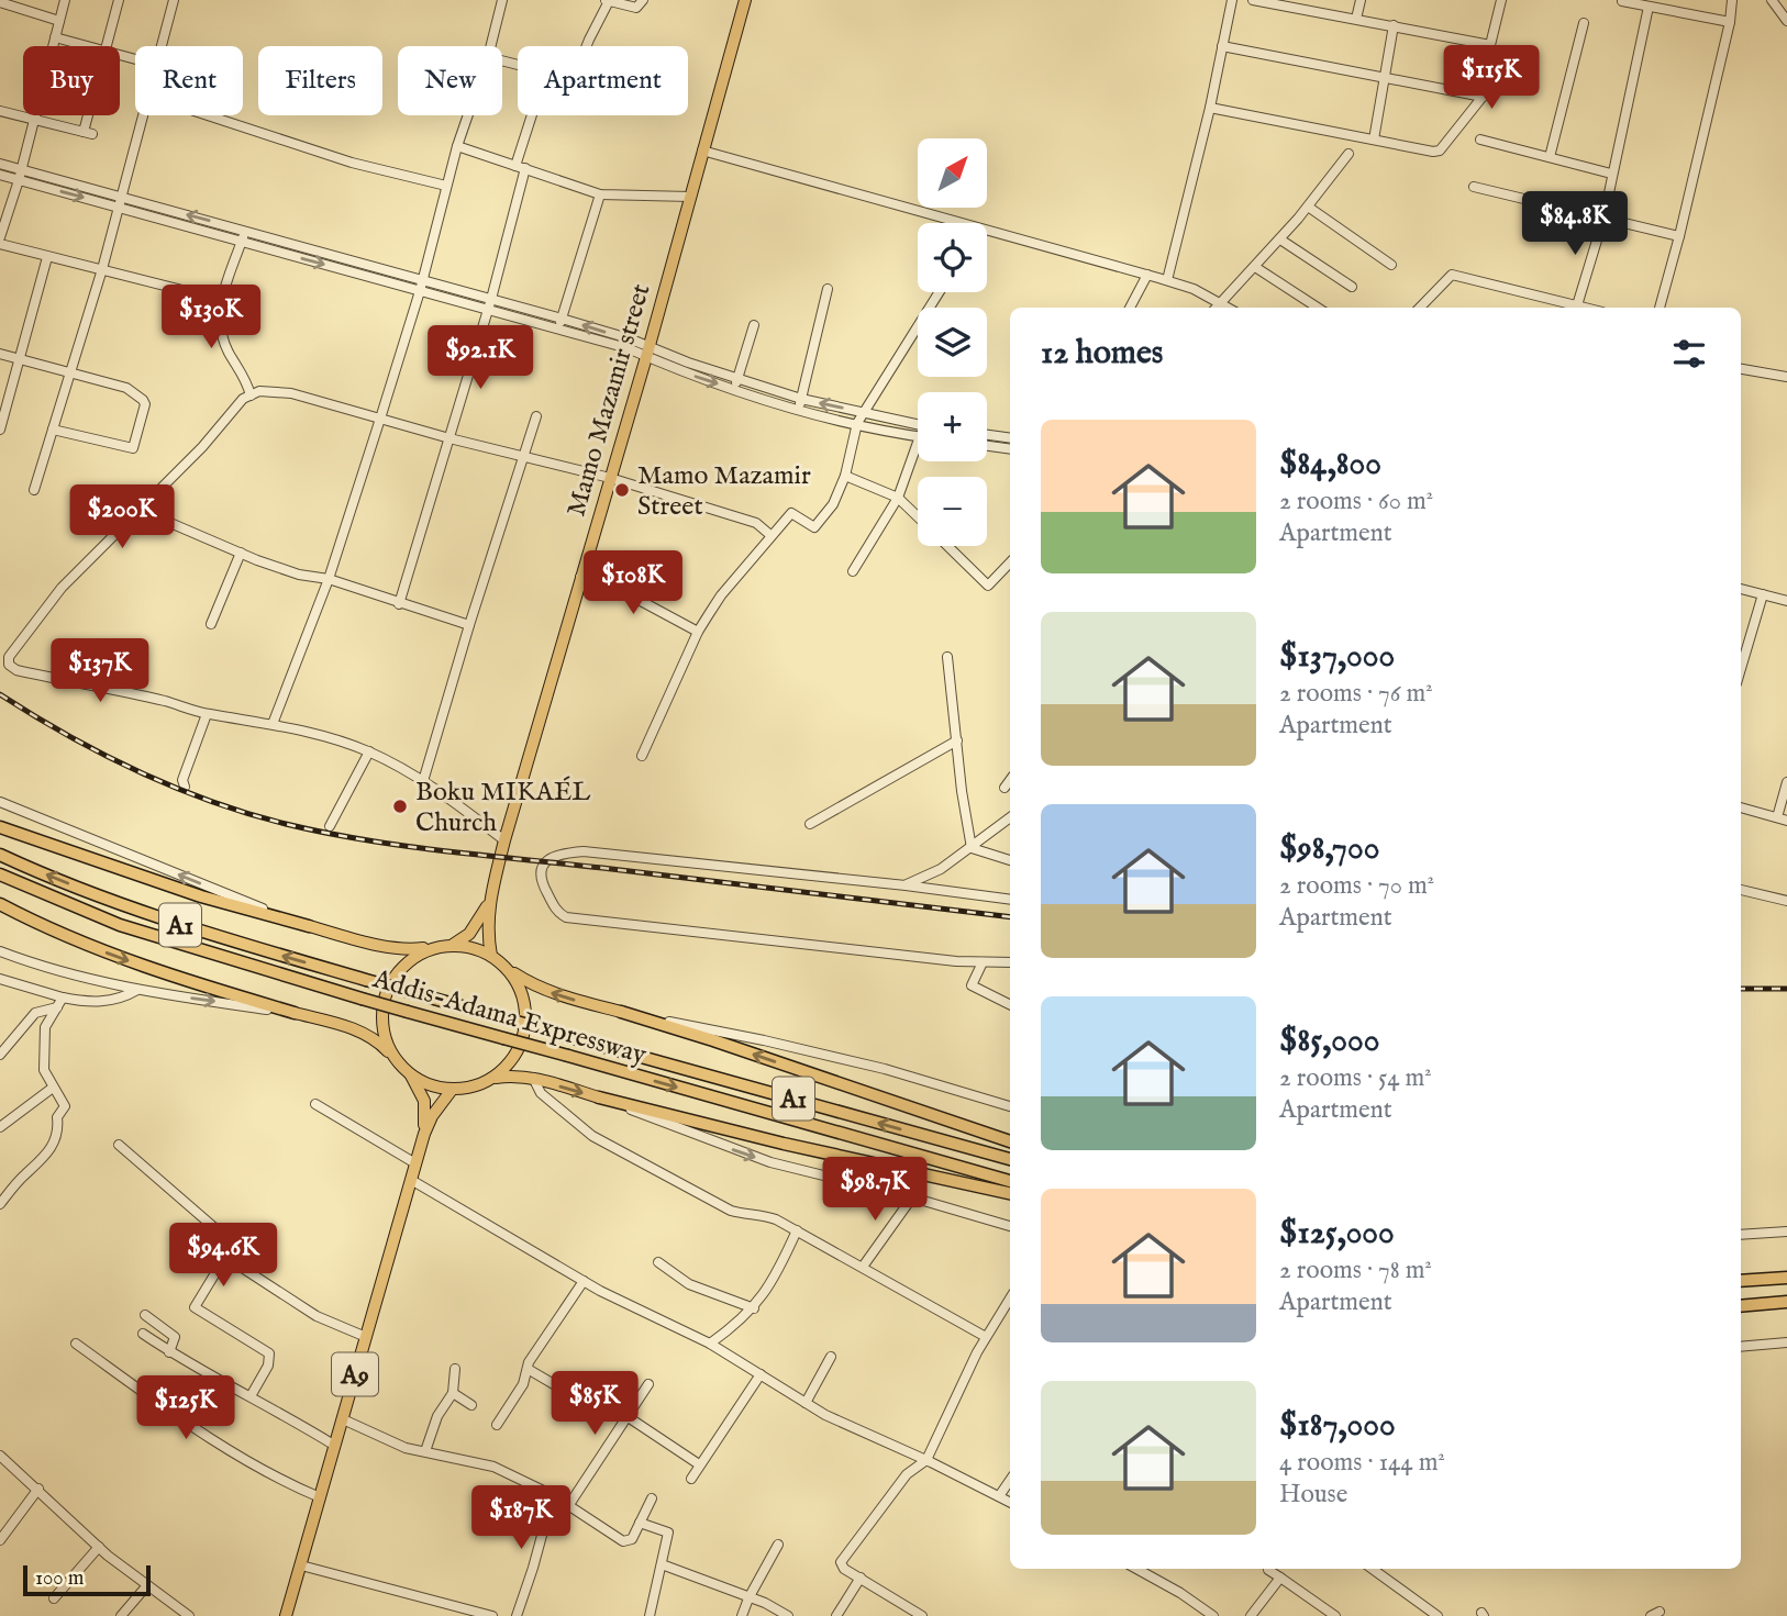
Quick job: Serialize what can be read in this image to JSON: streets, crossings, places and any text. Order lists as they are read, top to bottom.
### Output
{
  "streets": {
    "highway": ["A1", "Addis-Adama Expressway"],
    "main road": ["Mamo Mazamir street", "A9"]
  },
  "places": ["Mamo Mazamir Street", "Boku MIKAÉL Church"],
  "scale_bar": "100 m",
  "north": "top right",
  "page": {
    "price": [
      "$115K",
      "$84.8K",
      "$130K",
      "$92.1K",
      "$200K",
      "$108K",
      "$137K",
      "$98.7K",
      "$94.6K",
      "$85K",
      "$125K",
      "$187K"
    ],
    "chip": [
      "Buy",
      "Rent",
      "Filters",
      "New",
      "Apartment"
    ],
    "map_buttons": ["+", "−"],
    "heading": "12 homes",
    "list": [
      {
        "name": "$84,800",
        "note": "2 rooms · 60 m² · Apartment"
      },
      {
        "name": "$137,000",
        "note": "2 rooms · 76 m² · Apartment"
      },
      {
        "name": "$98,700",
        "note": "2 rooms · 70 m² · Apartment"
      },
      {
        "name": "$85,000",
        "note": "2 rooms · 54 m² · Apartment"
      },
      {
        "name": "$125,000",
        "note": "2 rooms · 78 m² · Apartment"
      },
      {
        "name": "$187,000",
        "note": "4 rooms · 144 m² · House"
      }
    ],
    "scale": "100 m"
  }
}
